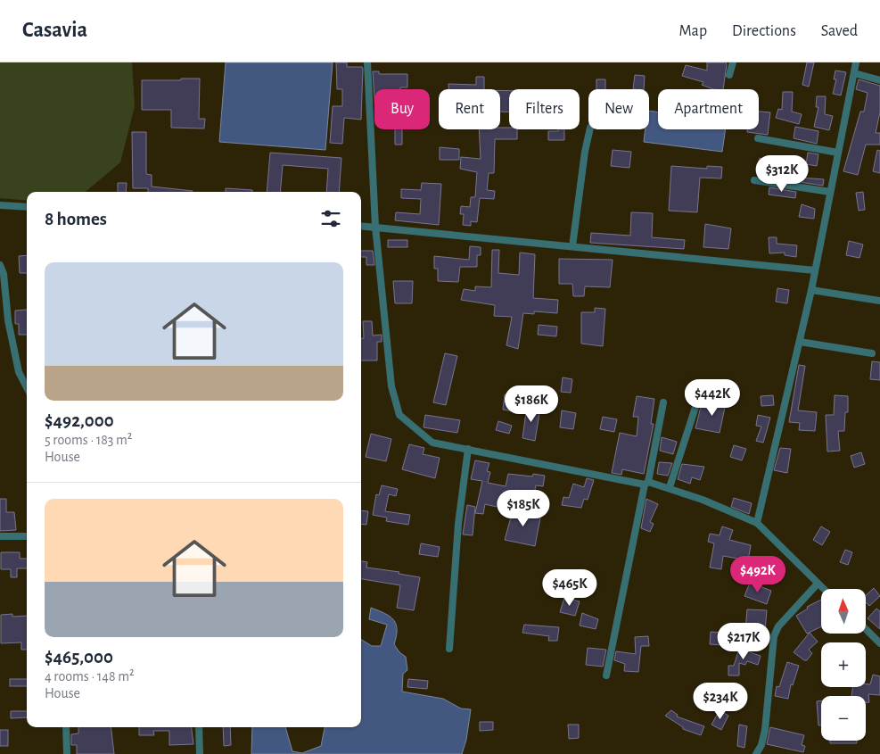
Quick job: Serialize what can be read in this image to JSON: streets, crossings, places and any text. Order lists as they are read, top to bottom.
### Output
{
  "north": "top",
  "page": {
    "header": "Casavia",
    "nav": ["Map", "Directions", "Saved"],
    "chip": [
      "Buy",
      "Rent",
      "Filters",
      "New",
      "Apartment"
    ],
    "price": [
      "$312K",
      "$442K",
      "$186K",
      "$185K",
      "$492K",
      "$465K",
      "$217K",
      "$234K"
    ],
    "heading": "8 homes",
    "list": [
      {
        "name": "$492,000",
        "note": "5 rooms · 183 m² · House"
      },
      {
        "name": "$465,000",
        "note": "4 rooms · 148 m² · House"
      }
    ],
    "map_buttons": ["+", "−"]
  }
}
